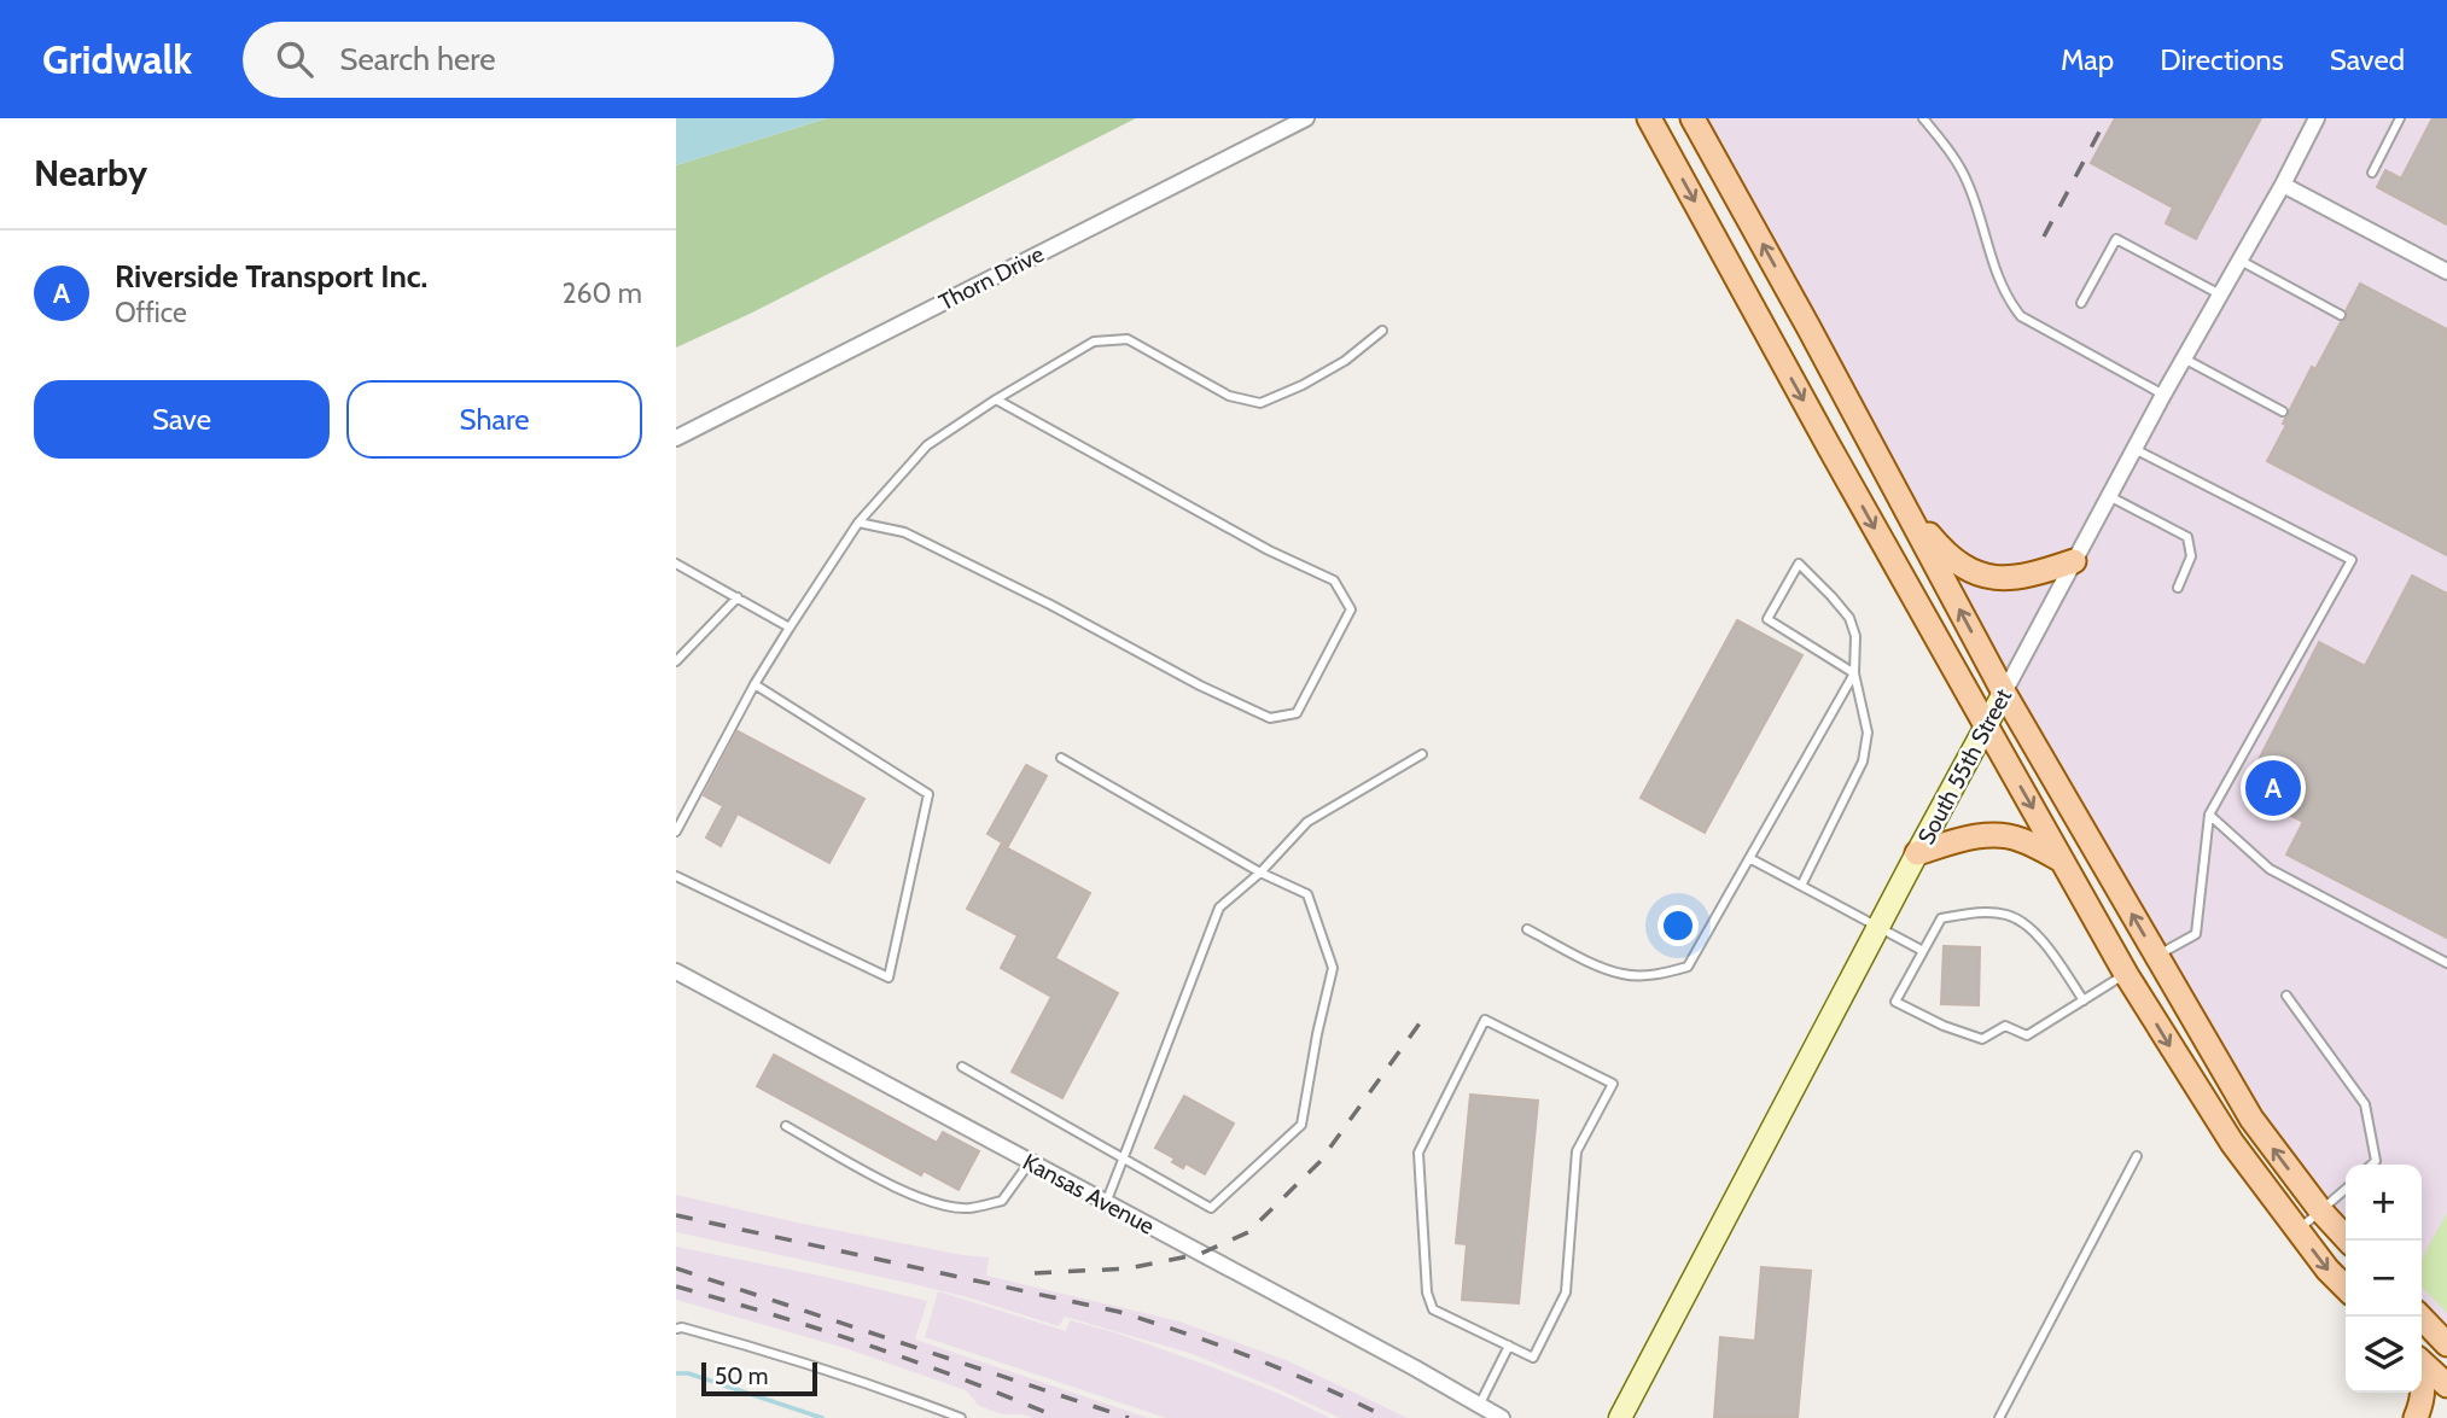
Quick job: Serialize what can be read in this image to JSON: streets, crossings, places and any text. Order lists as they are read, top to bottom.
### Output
{
  "streets": {
    "main road": ["South 55th Street"],
    "street": ["Thorn Drive", "Kansas Avenue"]
  },
  "scale_bar": "50 m",
  "page": {
    "header": "Gridwalk",
    "search": "Search here",
    "nav": ["Map", "Directions", "Saved"],
    "heading": "Nearby",
    "list": [
      {
        "mark": "A",
        "name": "Riverside Transport Inc.",
        "note": "Office",
        "value": "260 m"
      }
    ],
    "buttons": ["Save", "Share"],
    "pins": "A",
    "map_buttons": ["+", "−"],
    "scale": "50 m"
  }
}
